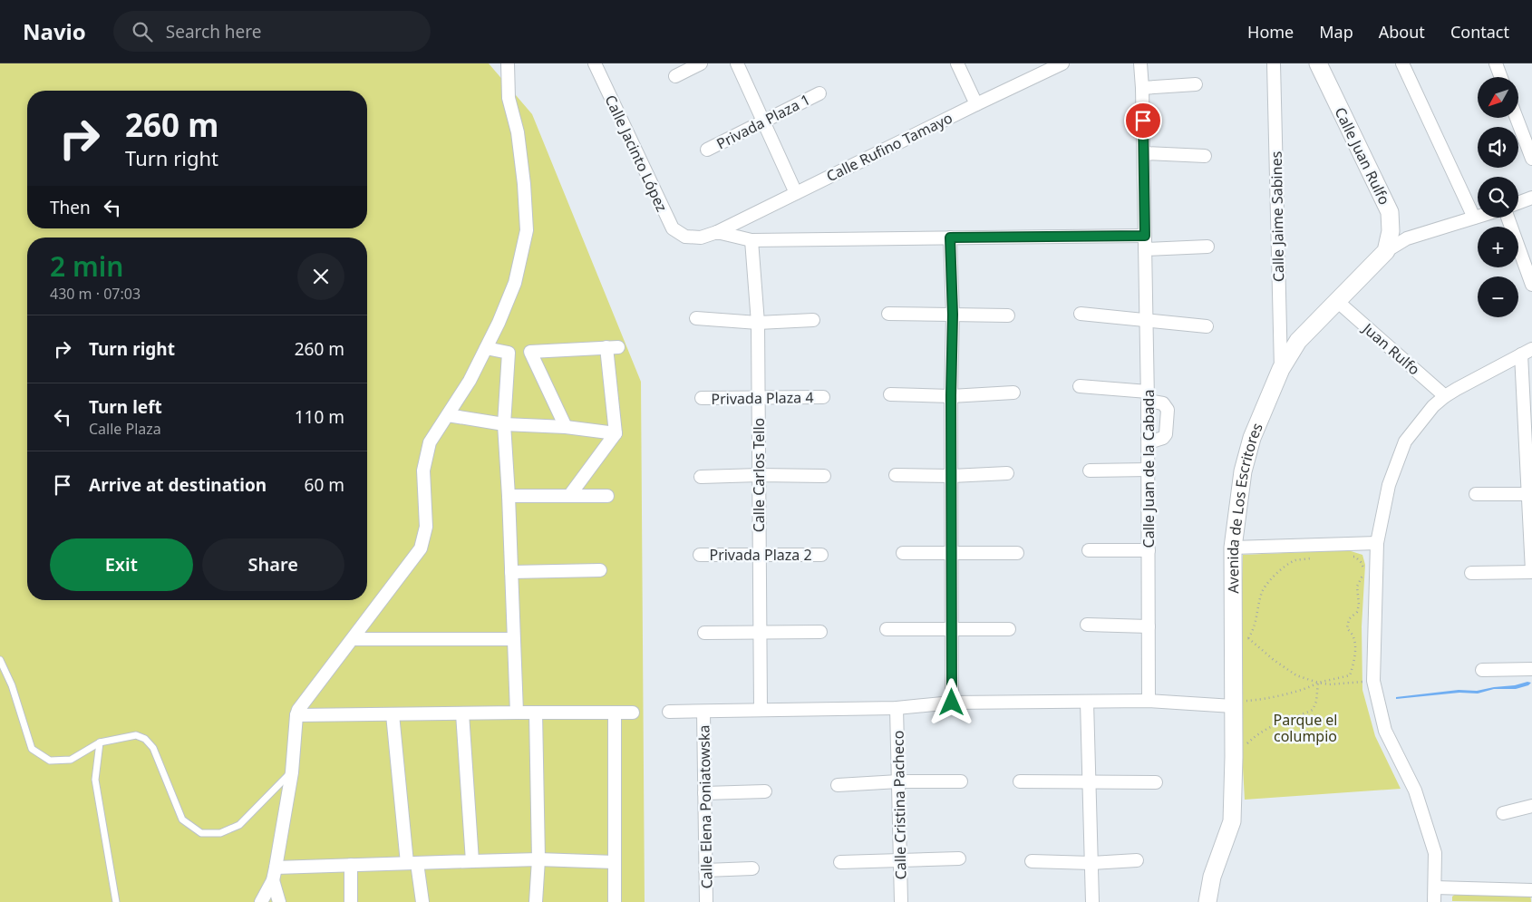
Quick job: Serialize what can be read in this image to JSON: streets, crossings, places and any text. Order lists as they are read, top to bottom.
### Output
{
  "streets": {
    "main road": ["Calle Juan Rulfo", "Avenida de Los Escritores"],
    "street": [
      "Privada Plaza 1",
      "Calle Rufino Tamayo",
      "Calle Jacinto López",
      "Calle Jaime Sabines",
      "Juan Rulfo",
      "Privada Plaza 4",
      "Calle Juan de la Cabada",
      "Calle Carlos Tello",
      "Privada Plaza 2",
      "Calle Cristina Pacheco",
      "Calle Elena Poniatowska"
    ]
  },
  "crossings": [
    ["Calle Rufino Tamayo", "Calle Jacinto López"],
    ["Calle Juan Rulfo", "Avenida de Los Escritores"],
    ["Calle Jaime Sabines", "Avenida de Los Escritores"],
    ["Juan Rulfo", "Avenida de Los Escritores"],
    ["Privada Plaza 4", "Calle Carlos Tello"],
    ["Calle Carlos Tello", "Privada Plaza 2"]
  ],
  "parks": ["Parque el columpio"],
  "north": "bottom left",
  "page": {
    "header": "Navio",
    "search": "Search here",
    "nav": [
      "Home",
      "Map",
      "About",
      "Contact"
    ],
    "map_buttons": ["+", "−"],
    "turn": ["260 m", "Turn right"],
    "then": "Then",
    "heading": ["2 min", "430 m · 07:03"],
    "list": [
      {
        "name": "Turn right",
        "value": "260 m"
      },
      {
        "name": "Turn left",
        "note": "Calle Plaza",
        "value": "110 m"
      },
      {
        "name": "Arrive at destination",
        "value": "60 m"
      }
    ],
    "buttons": ["Exit", "Share"]
  }
}
